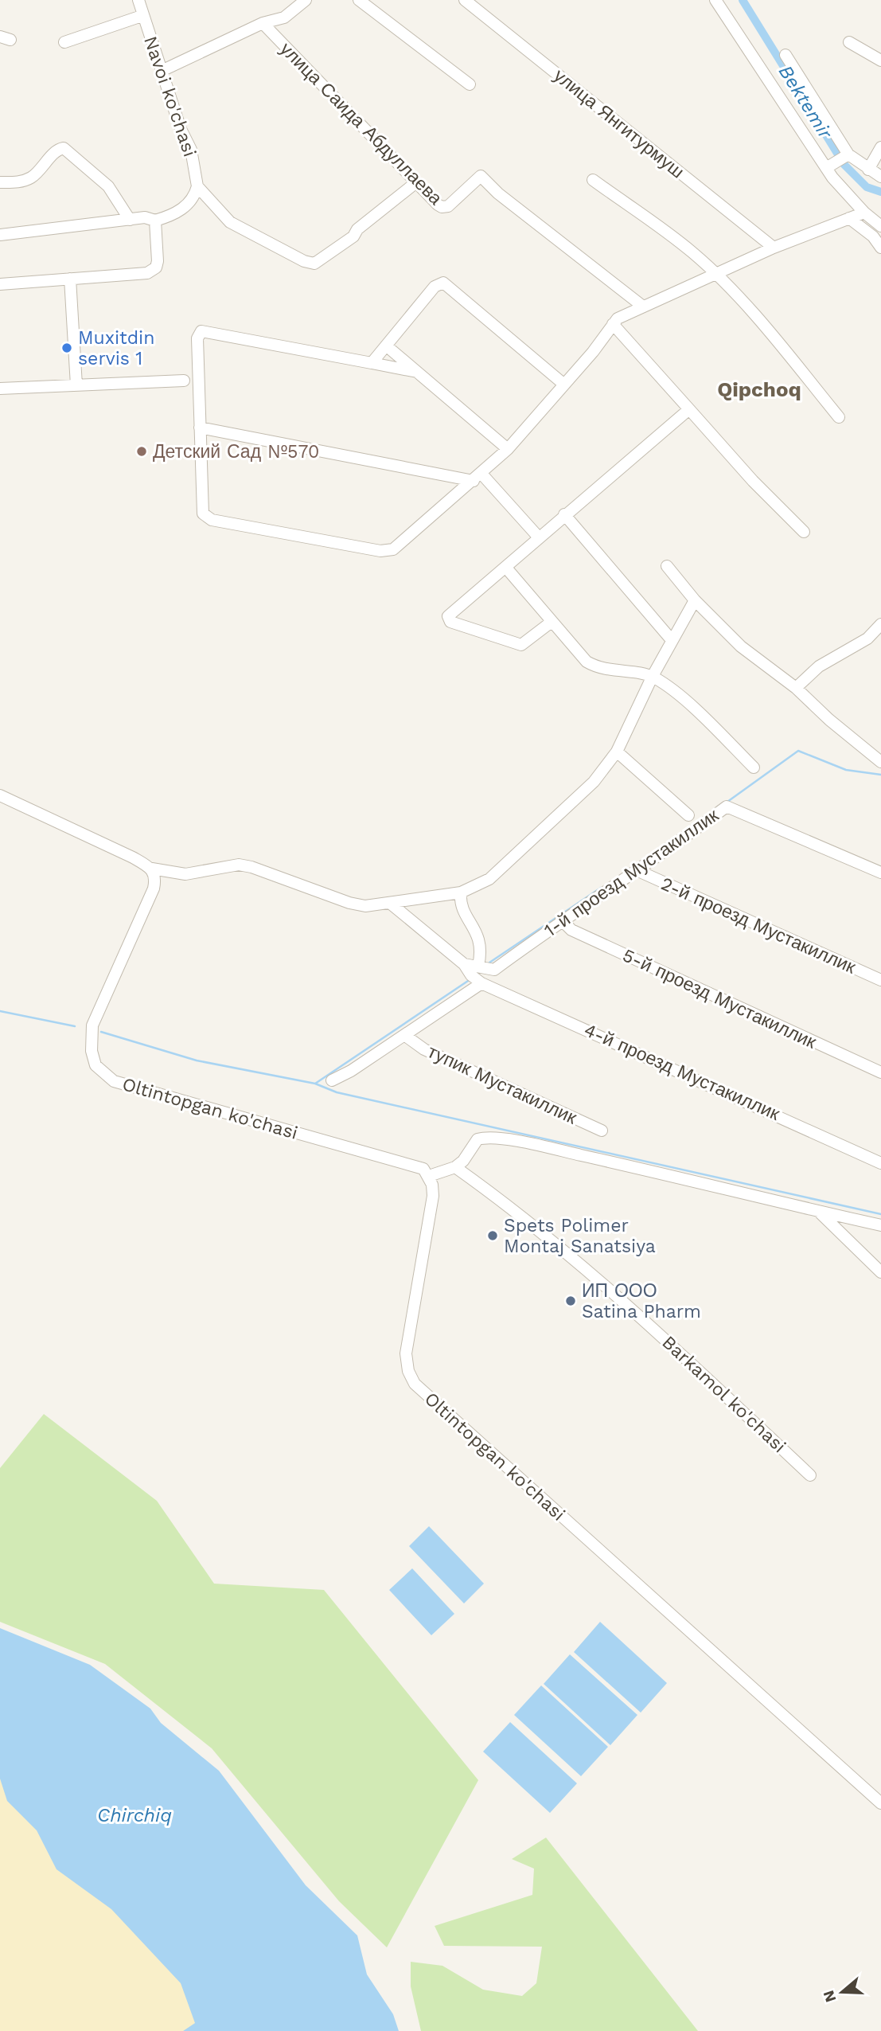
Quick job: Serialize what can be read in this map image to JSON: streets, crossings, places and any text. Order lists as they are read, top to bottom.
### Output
{
  "streets": {
    "street": [
      "Navoi ko'chasi",
      "улица Саида Абдуллаева",
      "улица Янгитурмуш",
      "1-й проезд Мустакиллик",
      "2-й проезд Мустакиллик",
      "5-й проезд Мустакиллик",
      "4-й проезд Мустакиллик",
      "тупик Мустакиллик",
      "Oltintopgan ko'chasi",
      "Barkamol ko'chasi"
    ]
  },
  "crossings": [
    ["1-й проезд Мустакиллик", "2-й проезд Мустакиллик"],
    ["1-й проезд Мустакиллик", "5-й проезд Мустакиллик"]
  ],
  "districts": ["Qipchoq"],
  "water": ["Bektemir", "Chirchiq"],
  "places": [
    "Muxitdin servis 1",
    "Детский Сад №570",
    "Spets Polimer Montaj Sanatsiya",
    "ИП ООО Satina Pharm"
  ],
  "north": "left"
}
